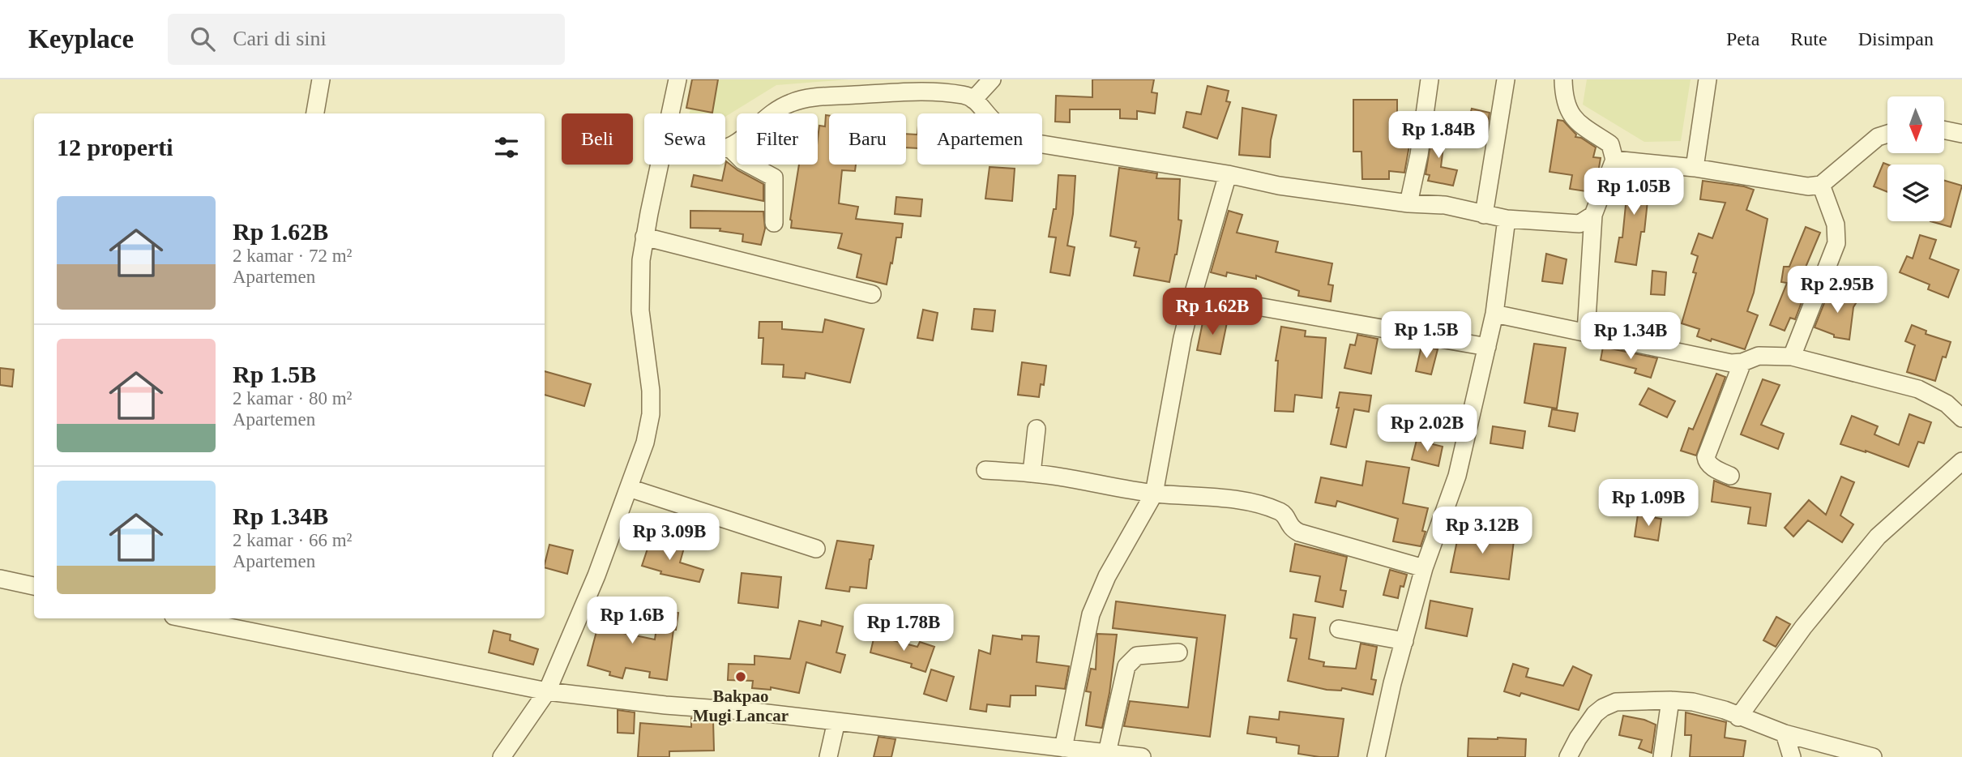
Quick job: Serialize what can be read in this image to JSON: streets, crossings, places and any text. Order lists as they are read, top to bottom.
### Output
{
  "places": ["Bakpao Mugi Lancar"],
  "north": "bottom",
  "page": {
    "header": "Keyplace",
    "search": "Cari di sini",
    "nav": ["Peta", "Rute", "Disimpan"],
    "price": [
      "Rp 1.84B",
      "Rp 1.05B",
      "Rp 2.95B",
      "Rp 1.62B",
      "Rp 1.5B",
      "Rp 1.34B",
      "Rp 2.02B",
      "Rp 1.09B",
      "Rp 3.12B",
      "Rp 3.09B",
      "Rp 1.6B",
      "Rp 1.78B"
    ],
    "chip": [
      "Beli",
      "Sewa",
      "Filter",
      "Baru",
      "Apartemen"
    ],
    "heading": "12 properti",
    "list": [
      {
        "name": "Rp 1.62B",
        "note": "2 kamar · 72 m² · Apartemen"
      },
      {
        "name": "Rp 1.5B",
        "note": "2 kamar · 80 m² · Apartemen"
      },
      {
        "name": "Rp 1.34B",
        "note": "2 kamar · 66 m² · Apartemen"
      }
    ]
  }
}
